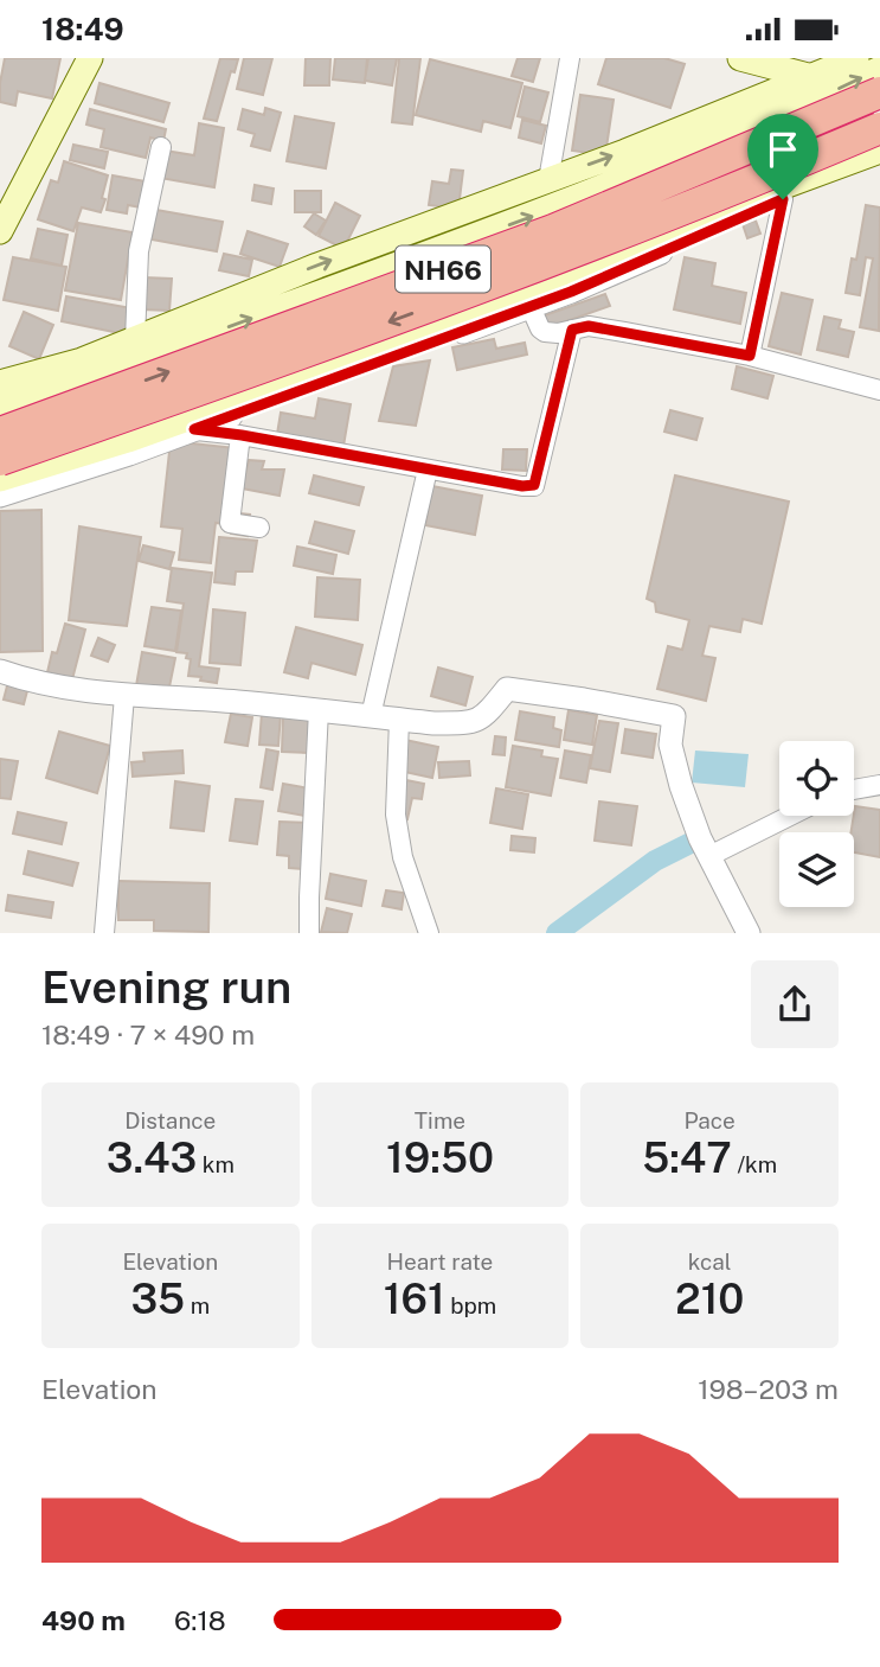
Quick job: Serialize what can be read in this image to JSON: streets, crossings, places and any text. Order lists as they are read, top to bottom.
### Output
{
  "streets": {
    "highway": ["NH66"]
  },
  "page": {
    "status": "18:49",
    "heading": ["Evening run", "18:49 · 7 × 490 m"],
    "stats": [
      ["Distance", "3.43 km"],
      ["Time", "19:50"],
      ["Pace", "5:47 /km"],
      ["Elevation", "35 m"],
      ["Heart rate", "161 bpm"],
      ["kcal", "210"]
    ],
    "chart": ["Elevation", "198–203 m"],
    "list": [
      {
        "name": "490 m",
        "note": "6:18"
      }
    ]
  }
}
